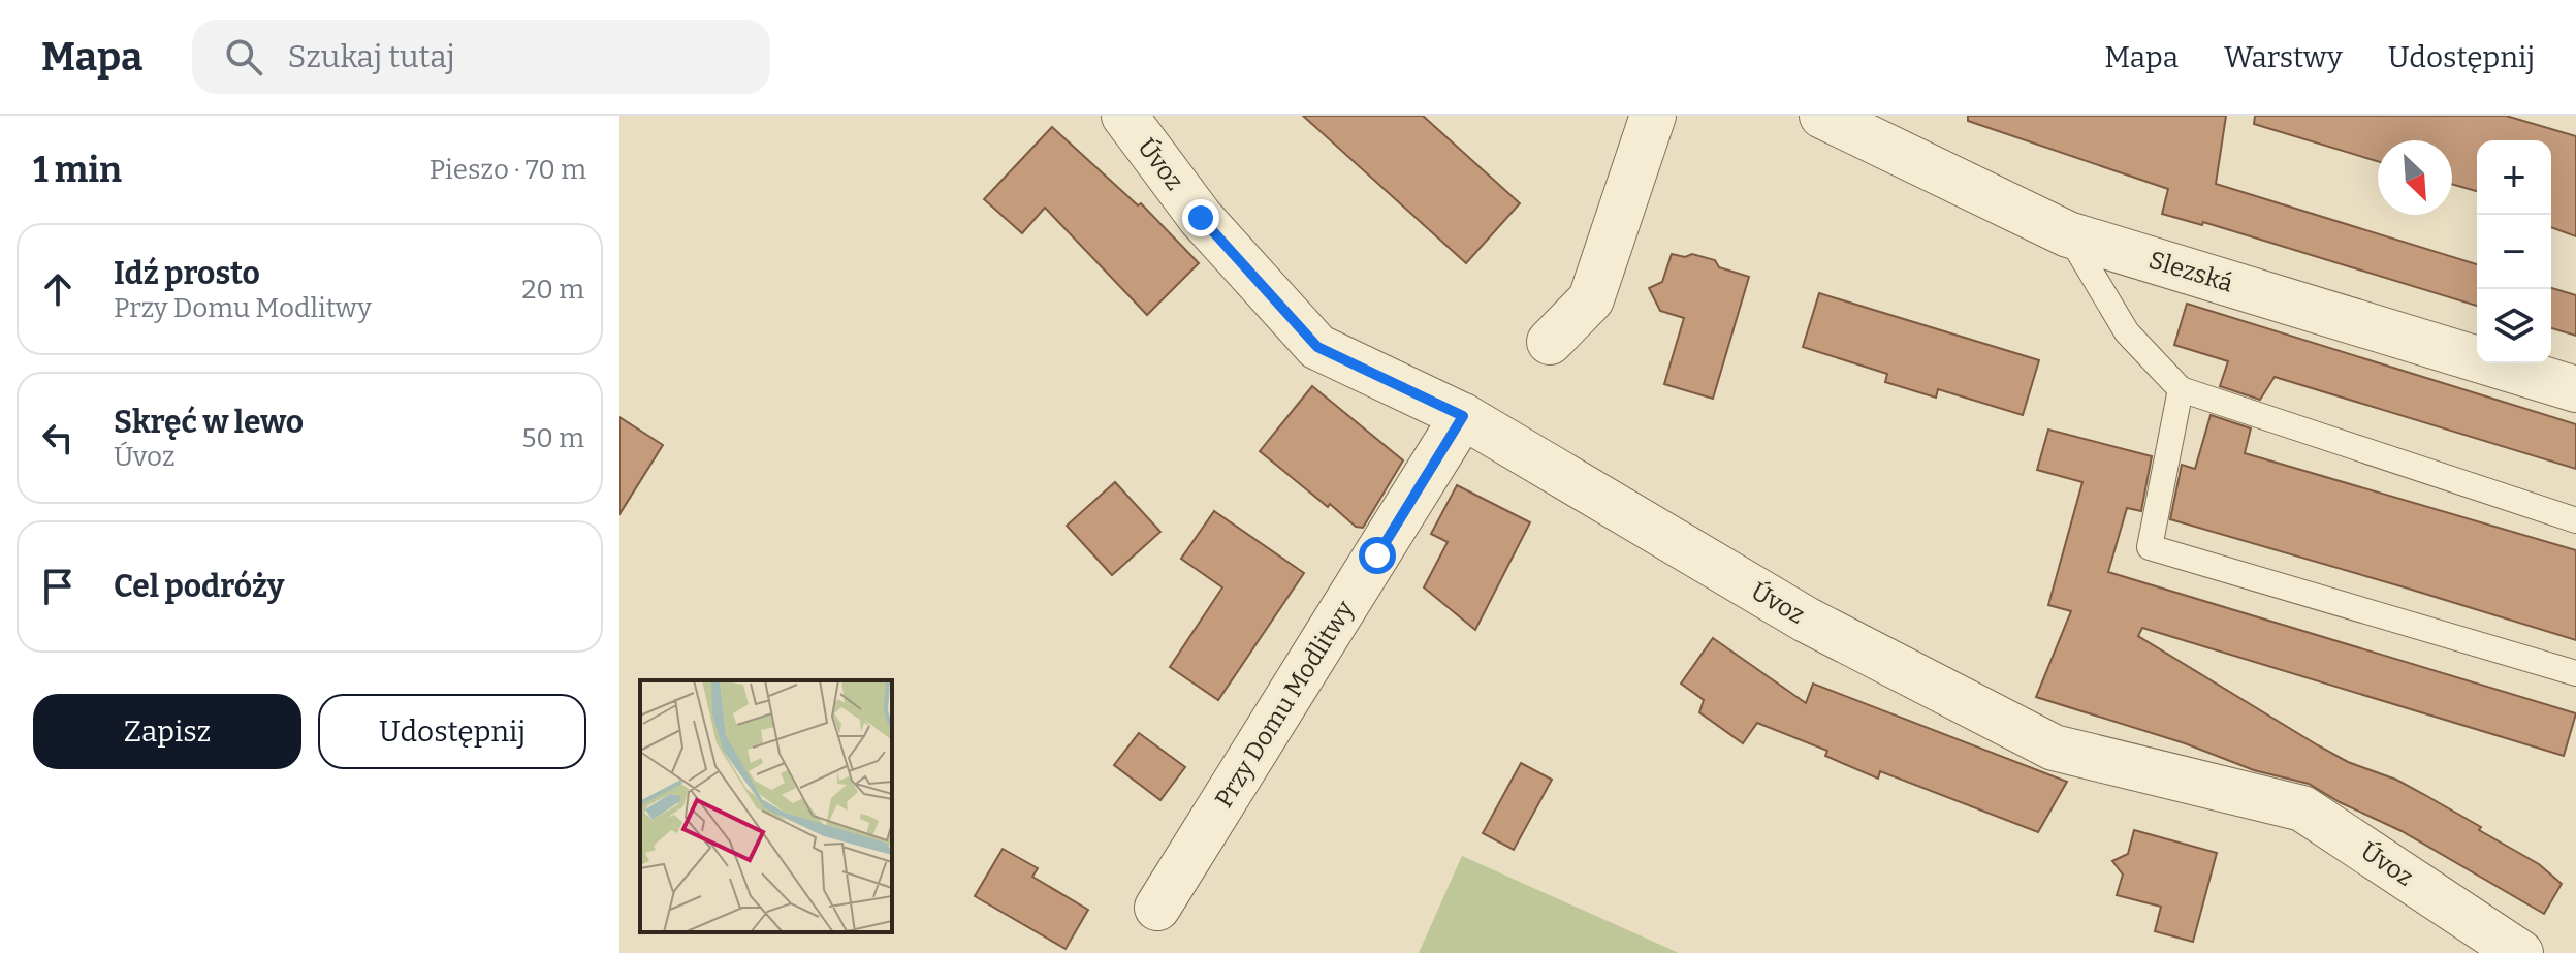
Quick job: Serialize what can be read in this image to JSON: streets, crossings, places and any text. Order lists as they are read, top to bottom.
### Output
{
  "streets": {
    "street": ["Úvoz", "Slezská", "Przy Domu Modlitwy"]
  },
  "crossings": [
    ["Úvoz", "Przy Domu Modlitwy"]
  ],
  "north": "bottom right",
  "page": {
    "header": "Mapa",
    "search": "Szukaj tutaj",
    "nav": ["Mapa", "Warstwy", "Udostępnij"],
    "heading": ["1 min", "Pieszo · 70 m"],
    "map_buttons": ["+", "−"],
    "list": [
      ["Idź prosto", "Przy Domu Modlitwy", "20 m"],
      ["Skręć w lewo", "Úvoz", "50 m"],
      "Cel podróży"
    ],
    "buttons": ["Zapisz", "Udostępnij"]
  }
}
